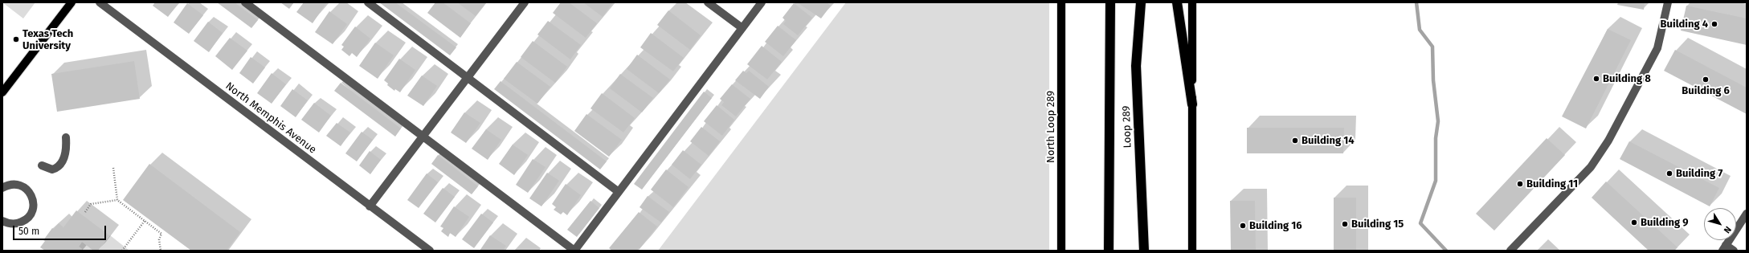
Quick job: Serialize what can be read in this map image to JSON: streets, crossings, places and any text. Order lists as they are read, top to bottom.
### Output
{
  "streets": {
    "highway": ["Loop 289"],
    "main road": ["North Loop 289"],
    "street": ["North Memphis Avenue"]
  },
  "places": [
    "Building 4",
    "Texas Tech University",
    "Building 8",
    "Building 6",
    "Building 14",
    "Building 7",
    "Building 11",
    "Building 9",
    "Building 15",
    "Building 16"
  ],
  "scale_bar": "50 m",
  "north": "bottom right"
}
